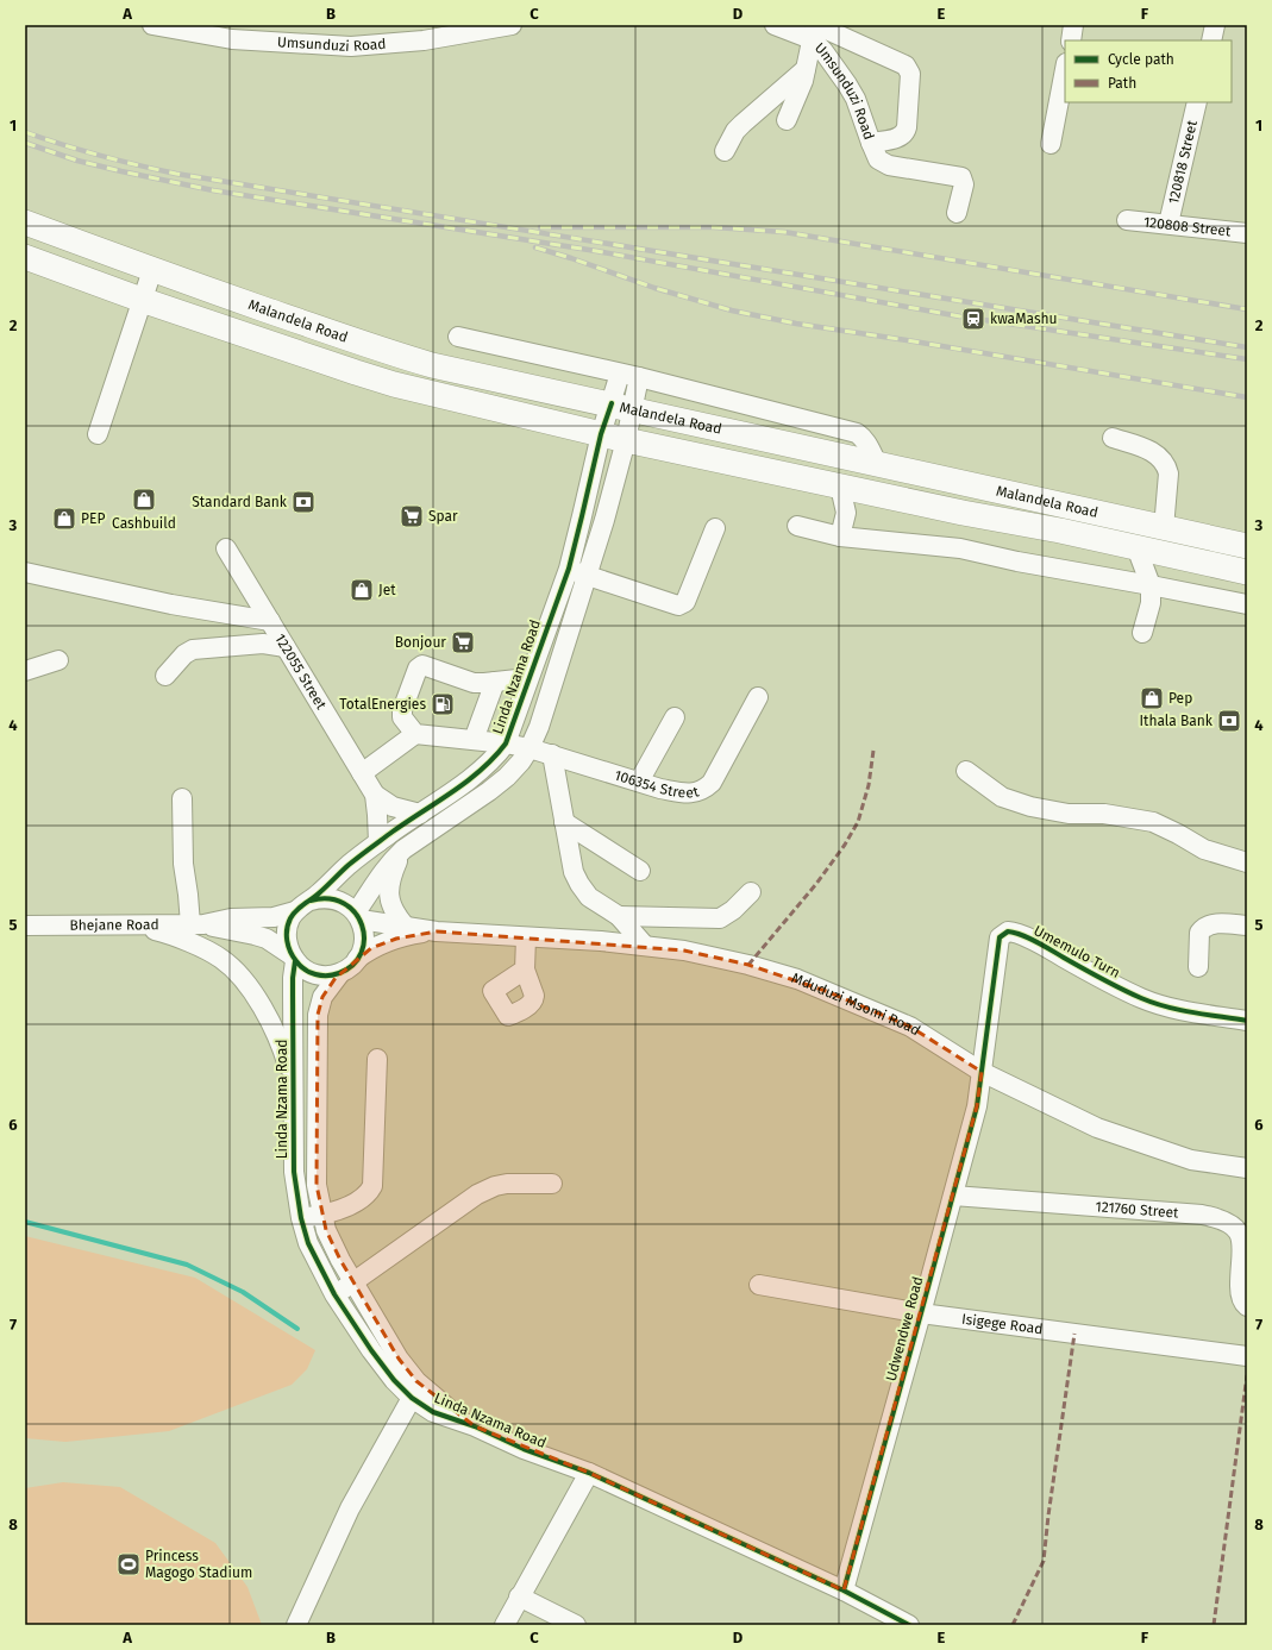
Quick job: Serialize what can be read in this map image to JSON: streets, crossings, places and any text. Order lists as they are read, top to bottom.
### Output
{
  "streets": {
    "main road": ["Malandela Road"],
    "street": [
      "Umsunduzi Road",
      "120818 Street",
      "120808 Street",
      "122055 Street",
      "Linda Nzama Road",
      "106354 Street",
      "Bhejane Road",
      "Umemulo Turn",
      "Mduduzi Msomi Road",
      "121760 Street",
      "Isigege Road",
      "Udwendwe Road"
    ]
  },
  "crossings": [
    ["120818 Street", "120808 Street"],
    ["Malandela Road", "Linda Nzama Road"],
    ["122055 Street", "Linda Nzama Road"],
    ["Linda Nzama Road", "106354 Street"],
    ["Linda Nzama Road", "Bhejane Road"],
    ["Linda Nzama Road", "Mduduzi Msomi Road"],
    ["Linda Nzama Road", "Udwendwe Road"],
    ["Bhejane Road", "Mduduzi Msomi Road"],
    ["Umemulo Turn", "Mduduzi Msomi Road"],
    ["Umemulo Turn", "Udwendwe Road"],
    ["Mduduzi Msomi Road", "Udwendwe Road"],
    ["121760 Street", "Udwendwe Road"],
    ["Isigege Road", "Udwendwe Road"]
  ],
  "places": {
    "station": ["kwaMashu"],
    "shop": [
      "Cashbuild",
      "PEP",
      "Jet",
      "Pep"
    ],
    "bank": ["Standard Bank", "Ithala Bank"],
    "supermarket": ["Spar", "Bonjour"],
    "fuel station": ["TotalEnergies"],
    "sports": ["Princess Magogo Stadium"]
  },
  "legend": ["Cycle path", "Path"],
  "grid": {
    "columns": [
      "A",
      "B",
      "C",
      "D",
      "E",
      "F"
    ],
    "rows": [
      "1",
      "2",
      "3",
      "4",
      "5",
      "6",
      "7",
      "8"
    ]
  }
}
